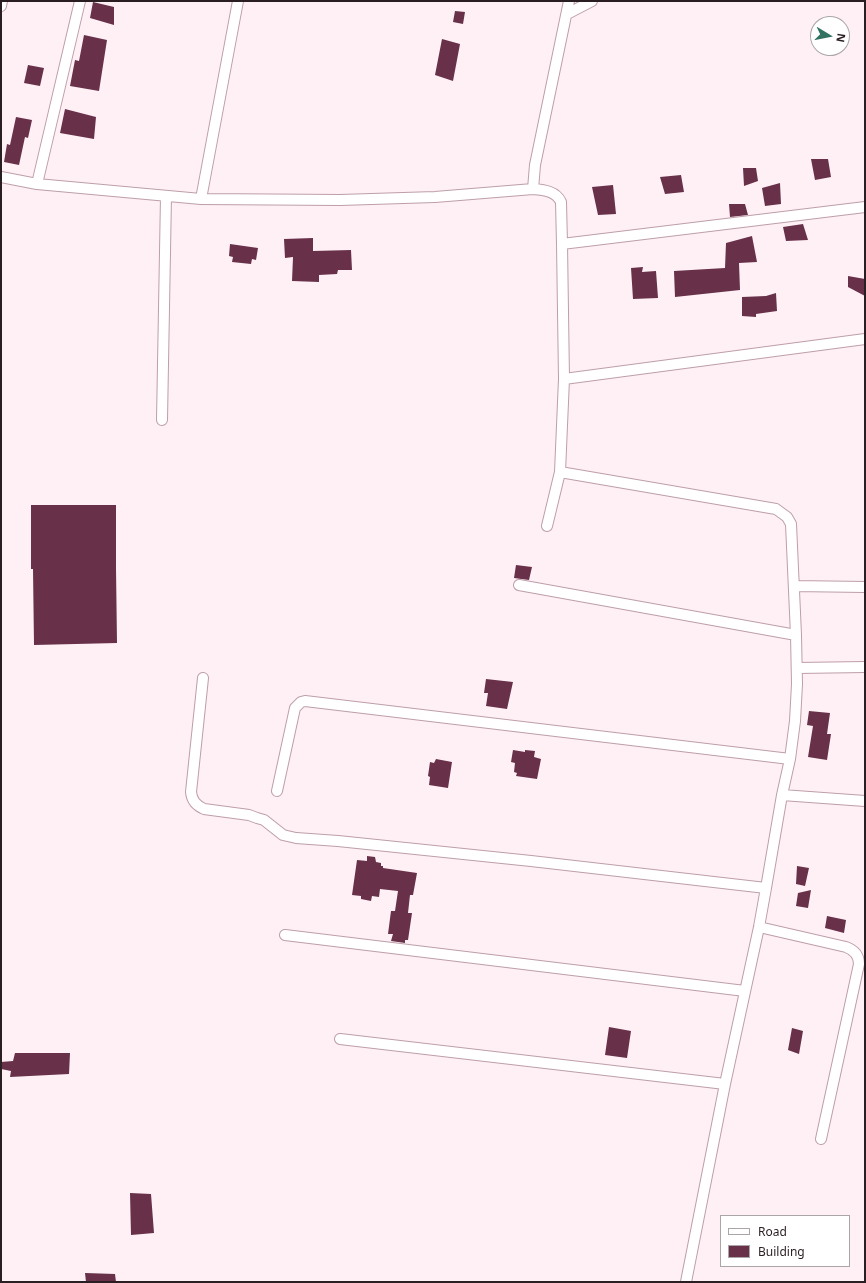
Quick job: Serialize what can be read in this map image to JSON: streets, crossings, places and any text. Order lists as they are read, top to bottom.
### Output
{
  "legend": ["Road", "Building"],
  "north": "right"
}
